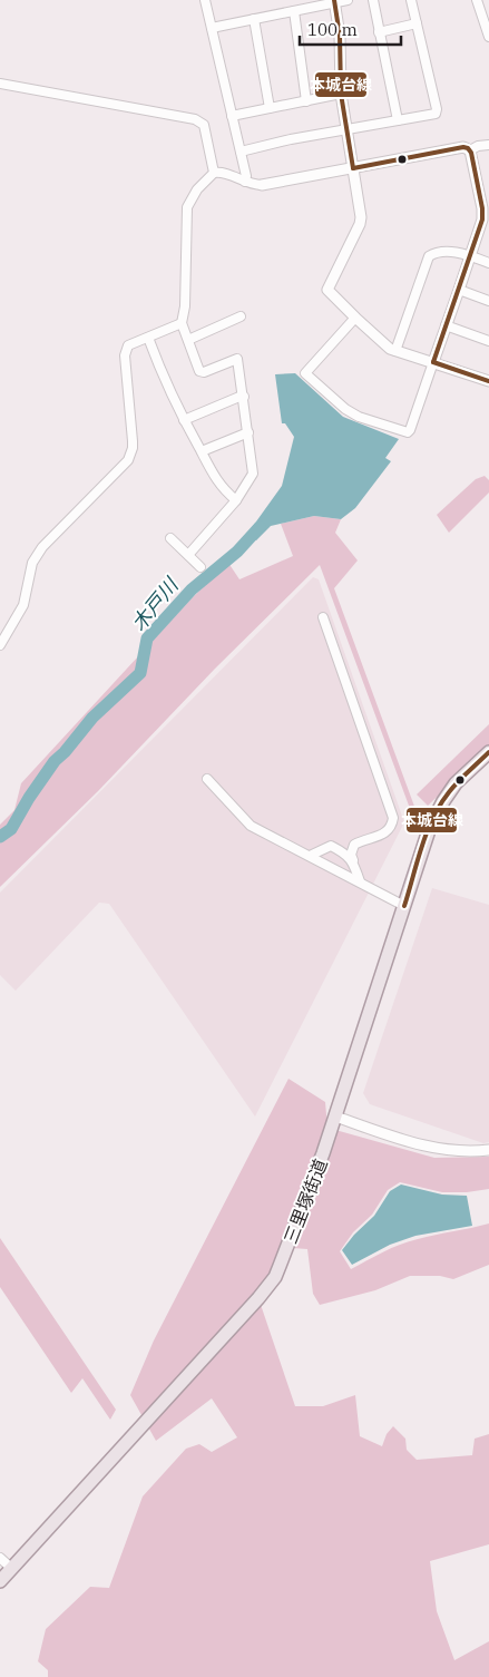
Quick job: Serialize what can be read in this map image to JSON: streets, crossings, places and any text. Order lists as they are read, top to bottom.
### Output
{
  "streets": {
    "main road": ["三里塚街道"]
  },
  "water": ["木戸川"],
  "lines": ["transit line 本城台線"],
  "scale_bar": "100 m"
}
